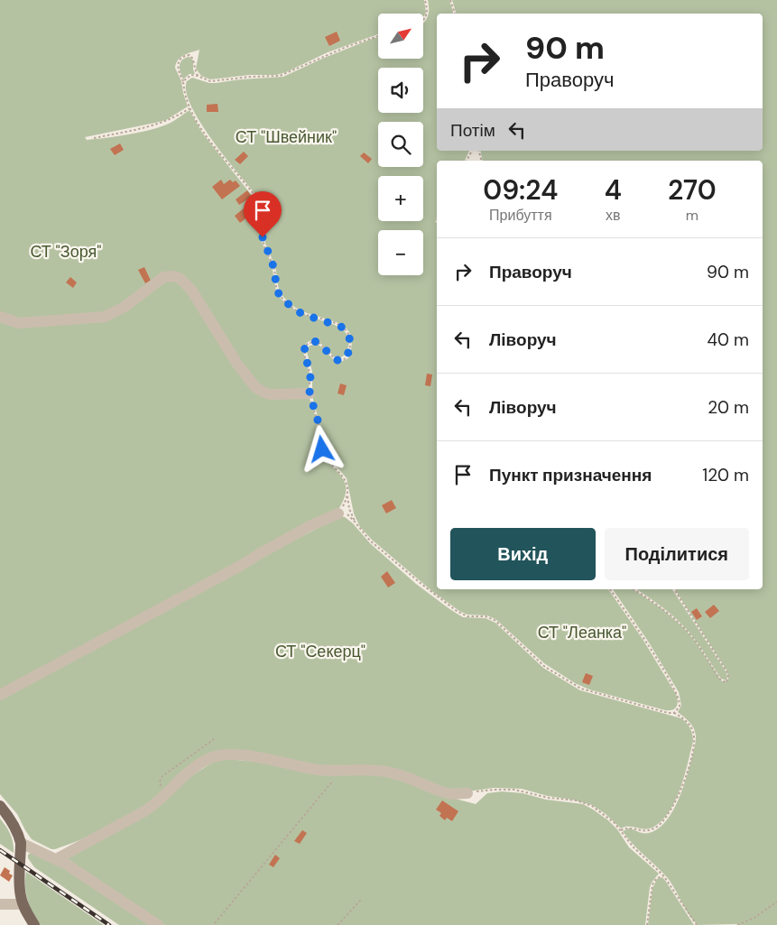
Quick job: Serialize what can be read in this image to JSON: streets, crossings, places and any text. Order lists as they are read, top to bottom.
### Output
{
  "parks": [
    "СТ \"Швейник\"",
    "СТ \"Зоря\"",
    "СТ \"Леанка\"",
    "СТ \"Секерц\""
  ],
  "north": "top right",
  "page": {
    "map_buttons": ["+", "−"],
    "turn": ["90 m", "Праворуч"],
    "then": "Потім",
    "eta": [
      "09:24",
      "Прибуття",
      "4",
      "хв",
      "270",
      "m"
    ],
    "list": [
      {
        "name": "Праворуч",
        "value": "90 m"
      },
      {
        "name": "Ліворуч",
        "value": "40 m"
      },
      {
        "name": "Ліворуч",
        "value": "20 m"
      },
      {
        "name": "Пункт призначення",
        "value": "120 m"
      }
    ],
    "buttons": ["Вихід", "Поділитися"]
  }
}
